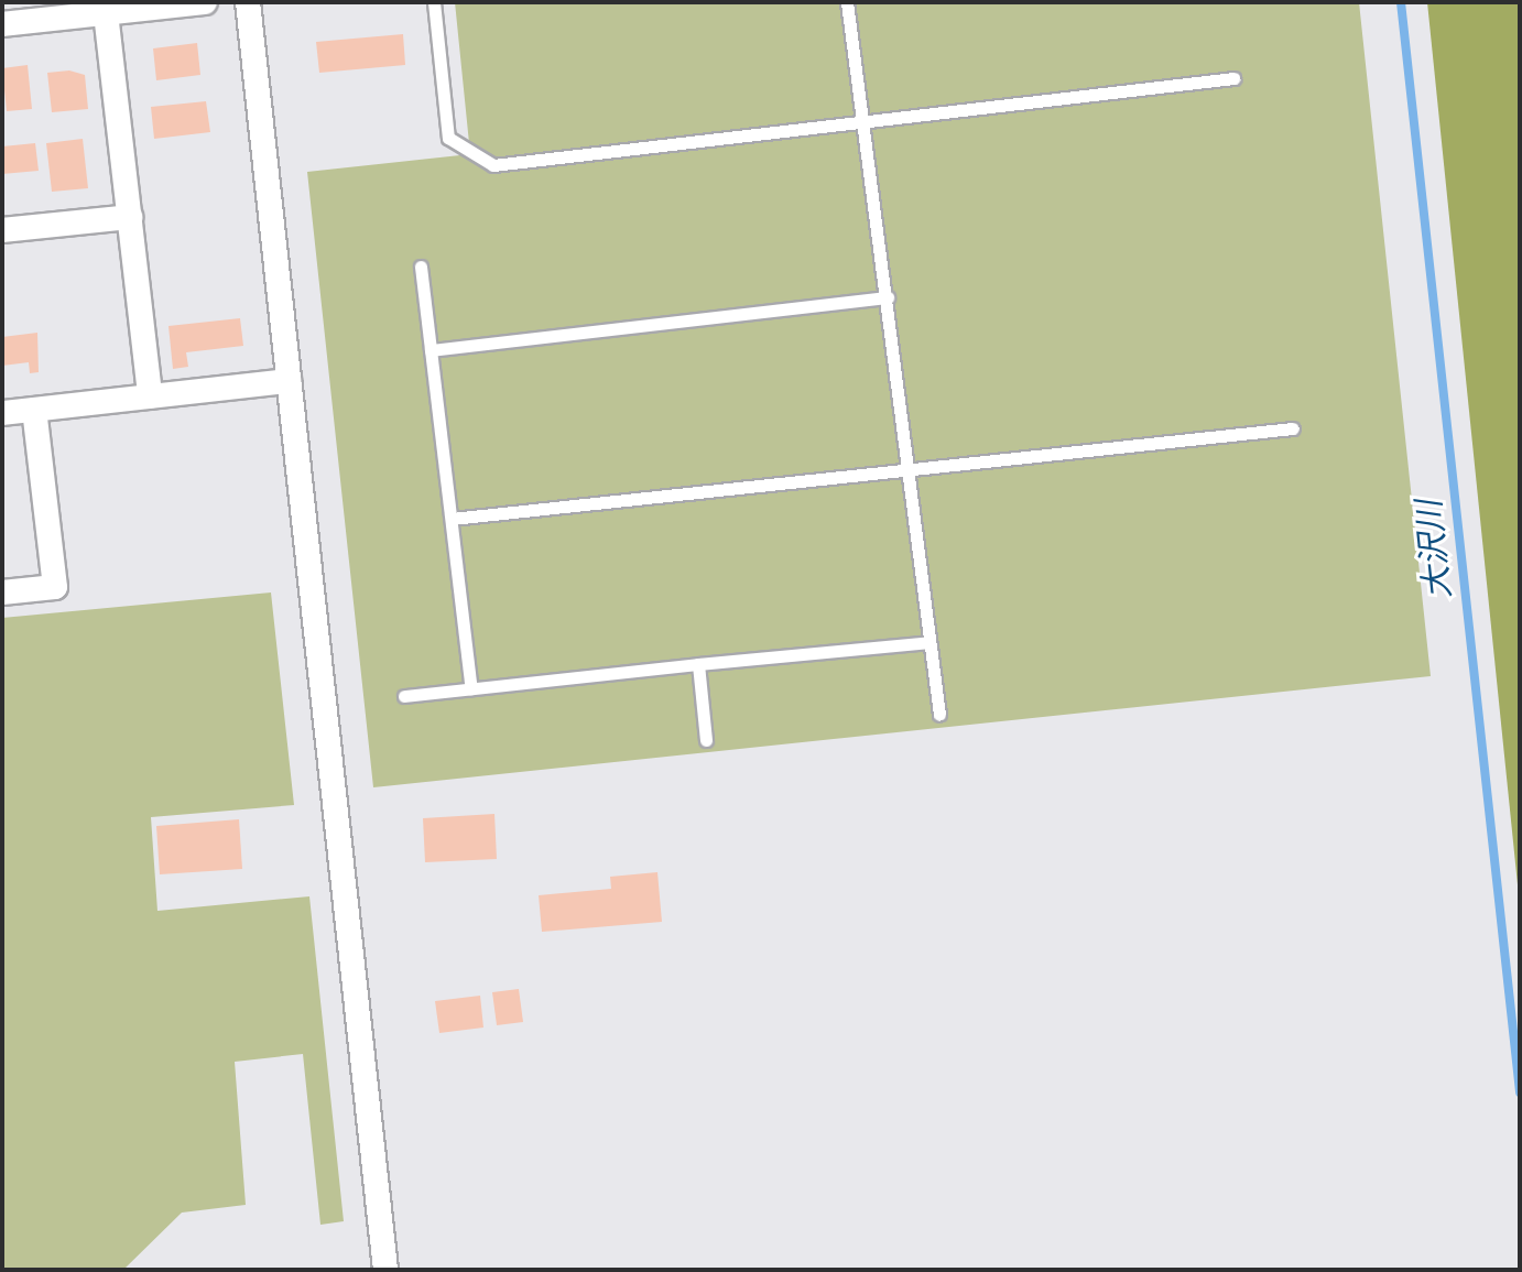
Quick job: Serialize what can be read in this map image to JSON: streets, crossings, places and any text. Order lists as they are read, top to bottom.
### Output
{
  "water": ["大沢川"]
}
